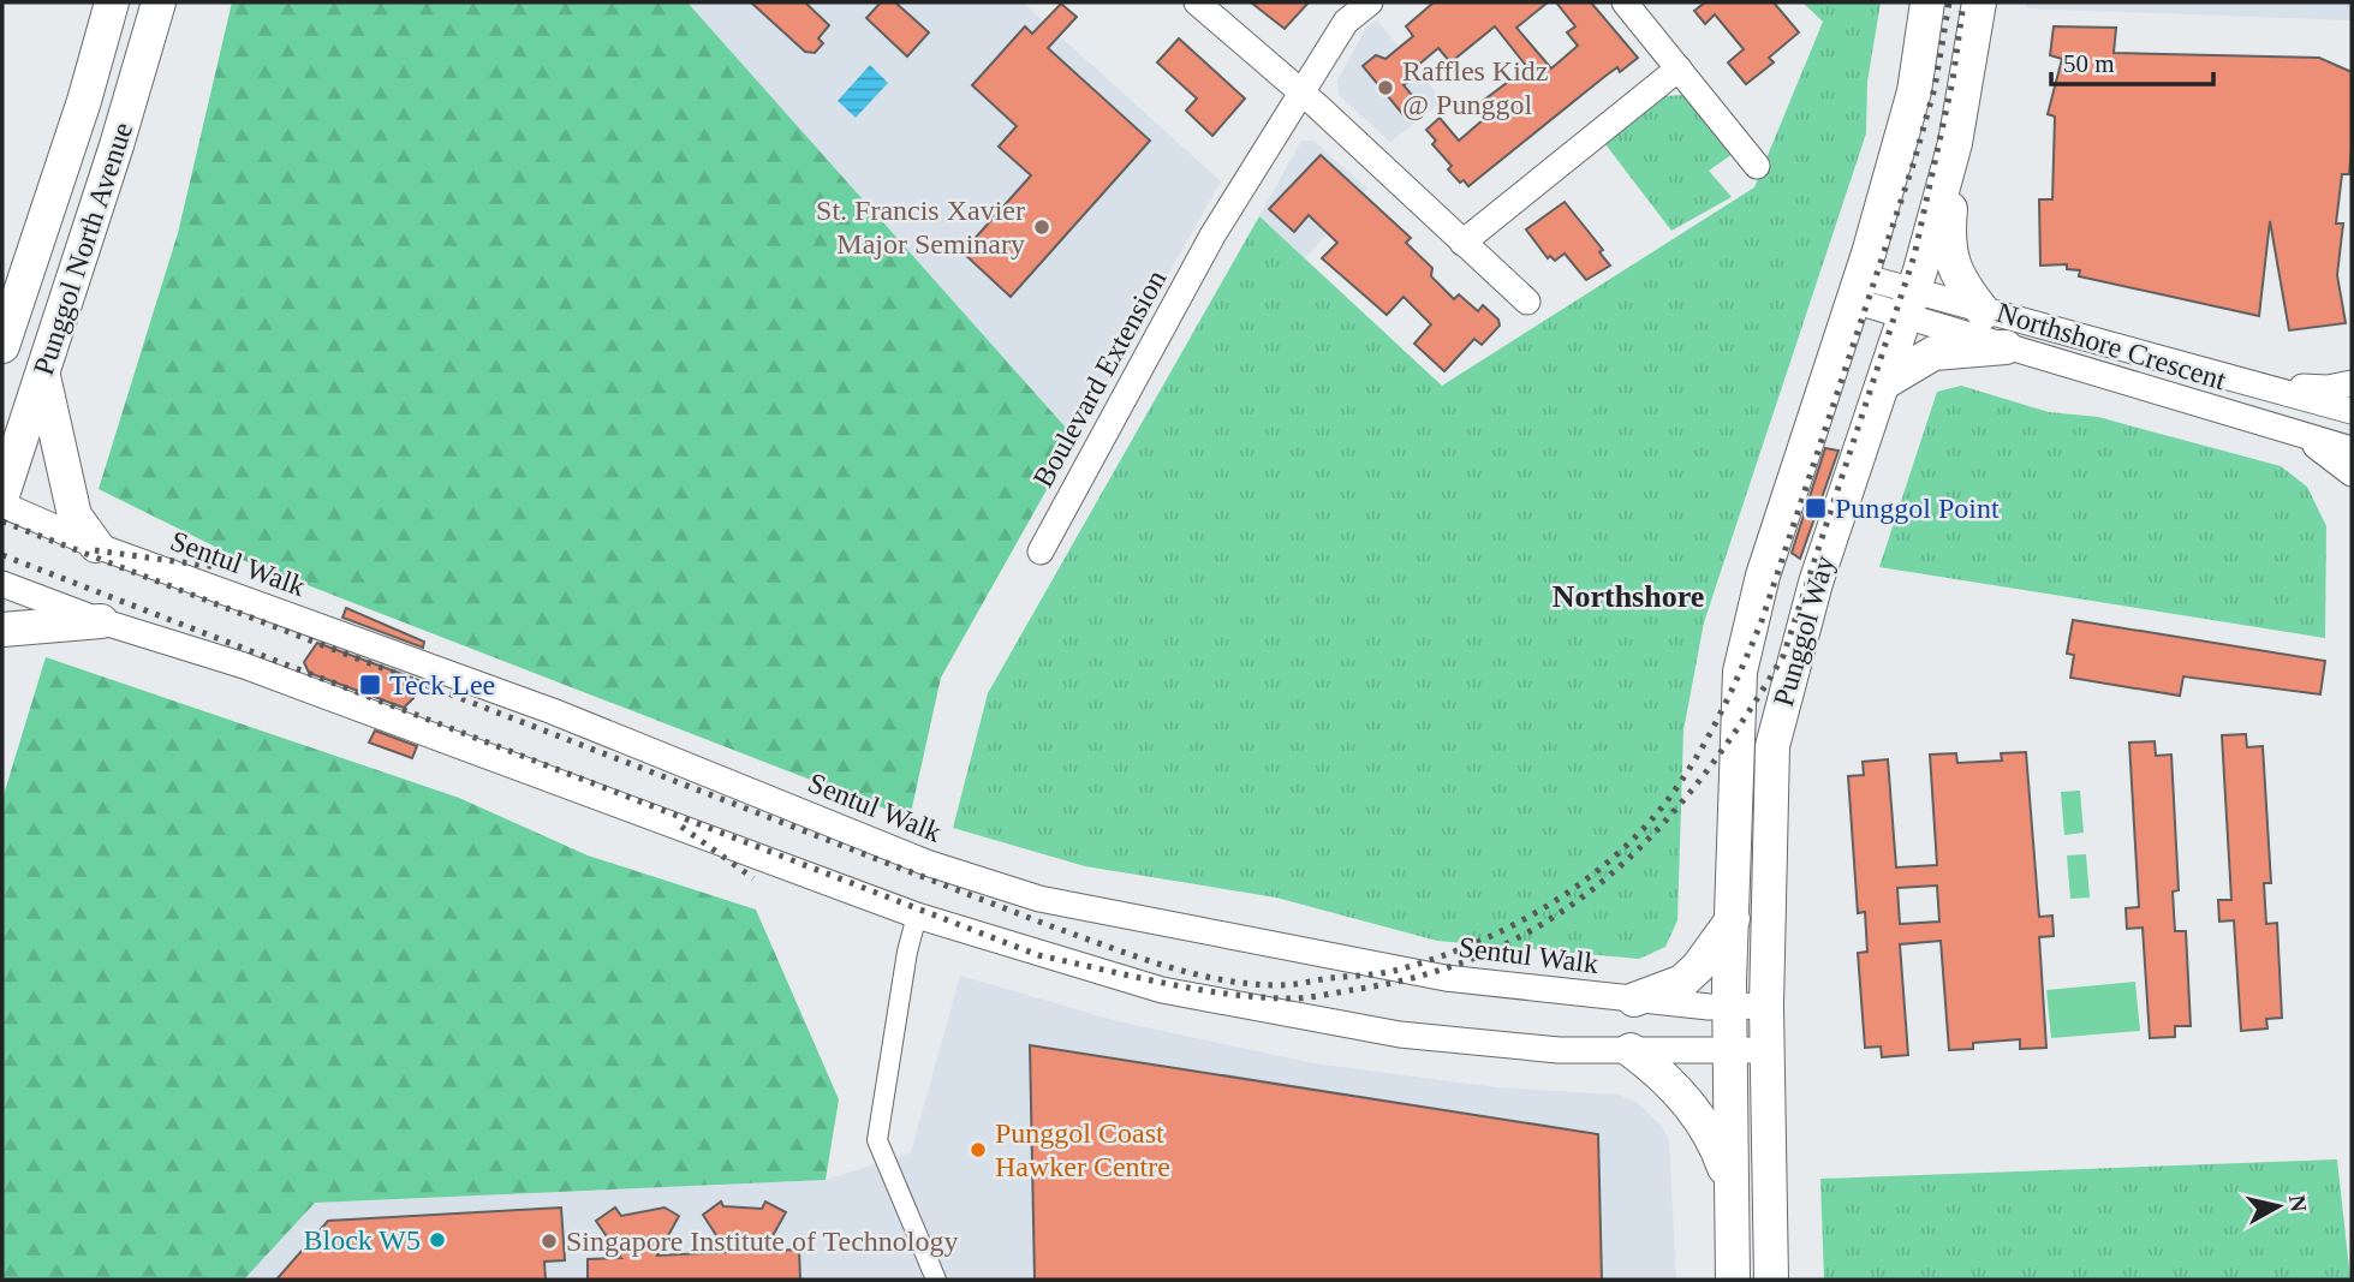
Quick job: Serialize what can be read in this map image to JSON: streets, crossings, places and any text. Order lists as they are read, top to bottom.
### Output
{
  "streets": {
    "main road": ["Punggol North Avenue", "Punggol Way"],
    "street": ["Northshore Crescent", "Boulevard Extension", "Sentul Walk"]
  },
  "crossings": [
    ["Northshore Crescent", "Punggol Way"],
    ["Sentul Walk", "Punggol Way"]
  ],
  "districts": ["Northshore"],
  "places": {
    "other": [
      "Raffles Kidz @ Punggol",
      "St. Francis Xavier Major Seminary",
      "Punggol Coast Hawker Centre",
      "Block W5",
      "Singapore Institute of Technology"
    ],
    "transit": ["Punggol Point", "Teck Lee"]
  },
  "scale_bar": "50 m",
  "north": "right"
}
